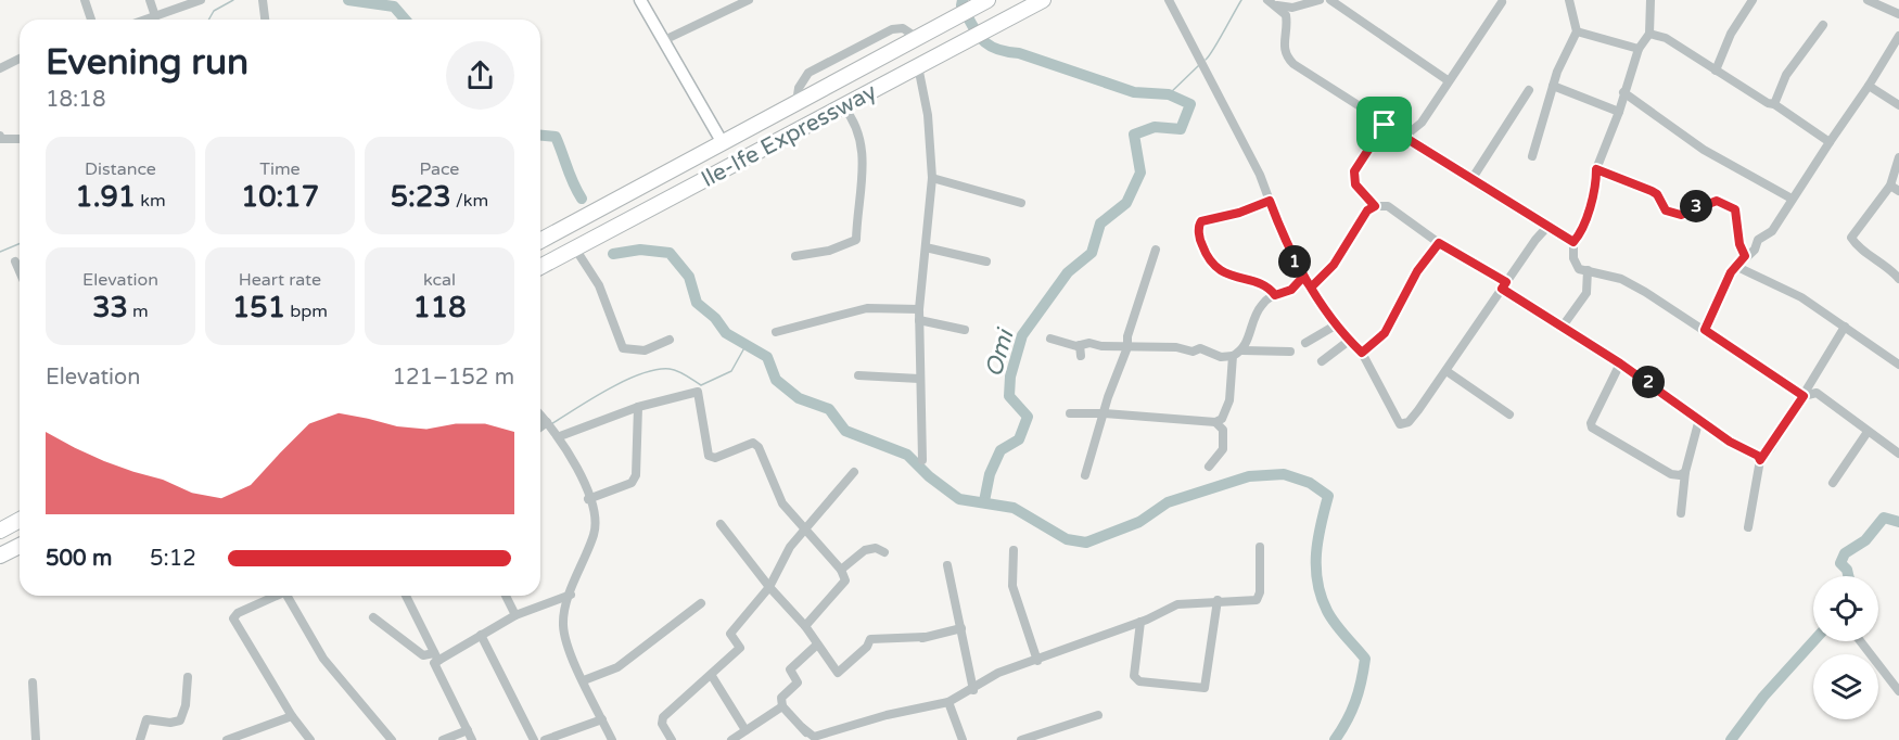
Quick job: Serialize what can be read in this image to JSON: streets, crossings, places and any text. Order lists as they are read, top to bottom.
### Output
{
  "streets": {
    "highway": ["Ile-Ife Expressway"]
  },
  "water": ["Omi"],
  "page": {
    "heading": ["Evening run", "18:18"],
    "stats": [
      ["Distance", "1.91 km"],
      ["Time", "10:17"],
      ["Pace", "5:23 /km"],
      ["Elevation", "33 m"],
      ["Heart rate", "151 bpm"],
      ["kcal", "118"]
    ],
    "pins": ["3", "1", "2"],
    "chart": ["Elevation", "121–152 m"],
    "list": [
      {
        "name": "500 m",
        "note": "5:12"
      }
    ]
  }
}
